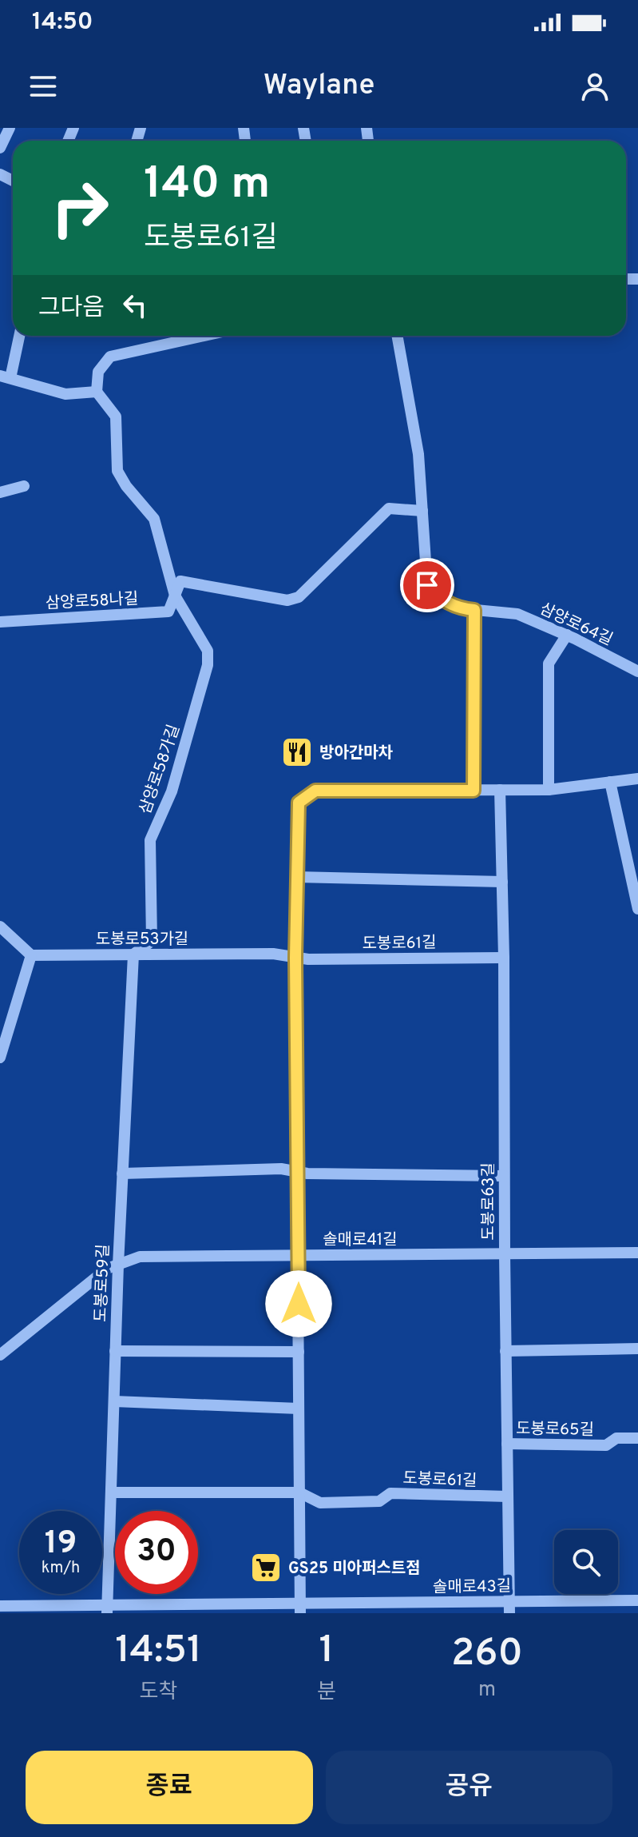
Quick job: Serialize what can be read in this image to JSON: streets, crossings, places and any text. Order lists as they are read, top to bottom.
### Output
{
  "streets": {
    "street": [
      "삼양로58나길",
      "삼양로64길",
      "삼양로58가길",
      "도봉로53가길",
      "도봉로61길",
      "도봉로63길",
      "솔매로41길",
      "도봉로59길",
      "도봉로65길",
      "솔매로43길"
    ]
  },
  "crossings": [
    ["삼양로58나길", "삼양로58가길"],
    ["삼양로58가길", "도봉로53가길"],
    ["삼양로58가길", "도봉로59길"],
    ["도봉로53가길", "도봉로61길"],
    ["도봉로53가길", "도봉로59길"],
    ["도봉로61길", "도봉로63길"],
    ["도봉로61길", "도봉로59길"],
    ["도봉로63길", "솔매로41길"],
    ["도봉로63길", "도봉로65길"],
    ["도봉로63길", "솔매로43길"],
    ["솔매로41길", "도봉로59길"],
    ["도봉로59길", "솔매로43길"]
  ],
  "places": {
    "restaurant": ["방아간마차"],
    "supermarket": ["GS25 미아퍼스트점"]
  },
  "page": {
    "status": "14:50",
    "header": "Waylane",
    "turn": ["140 m", "도봉로61길"],
    "then": "그다음",
    "speed": "19 km/h",
    "limit": "30",
    "eta": [
      "14:51",
      "도착",
      "1",
      "분",
      "260",
      "m"
    ],
    "buttons": ["종료", "공유"]
  }
}
